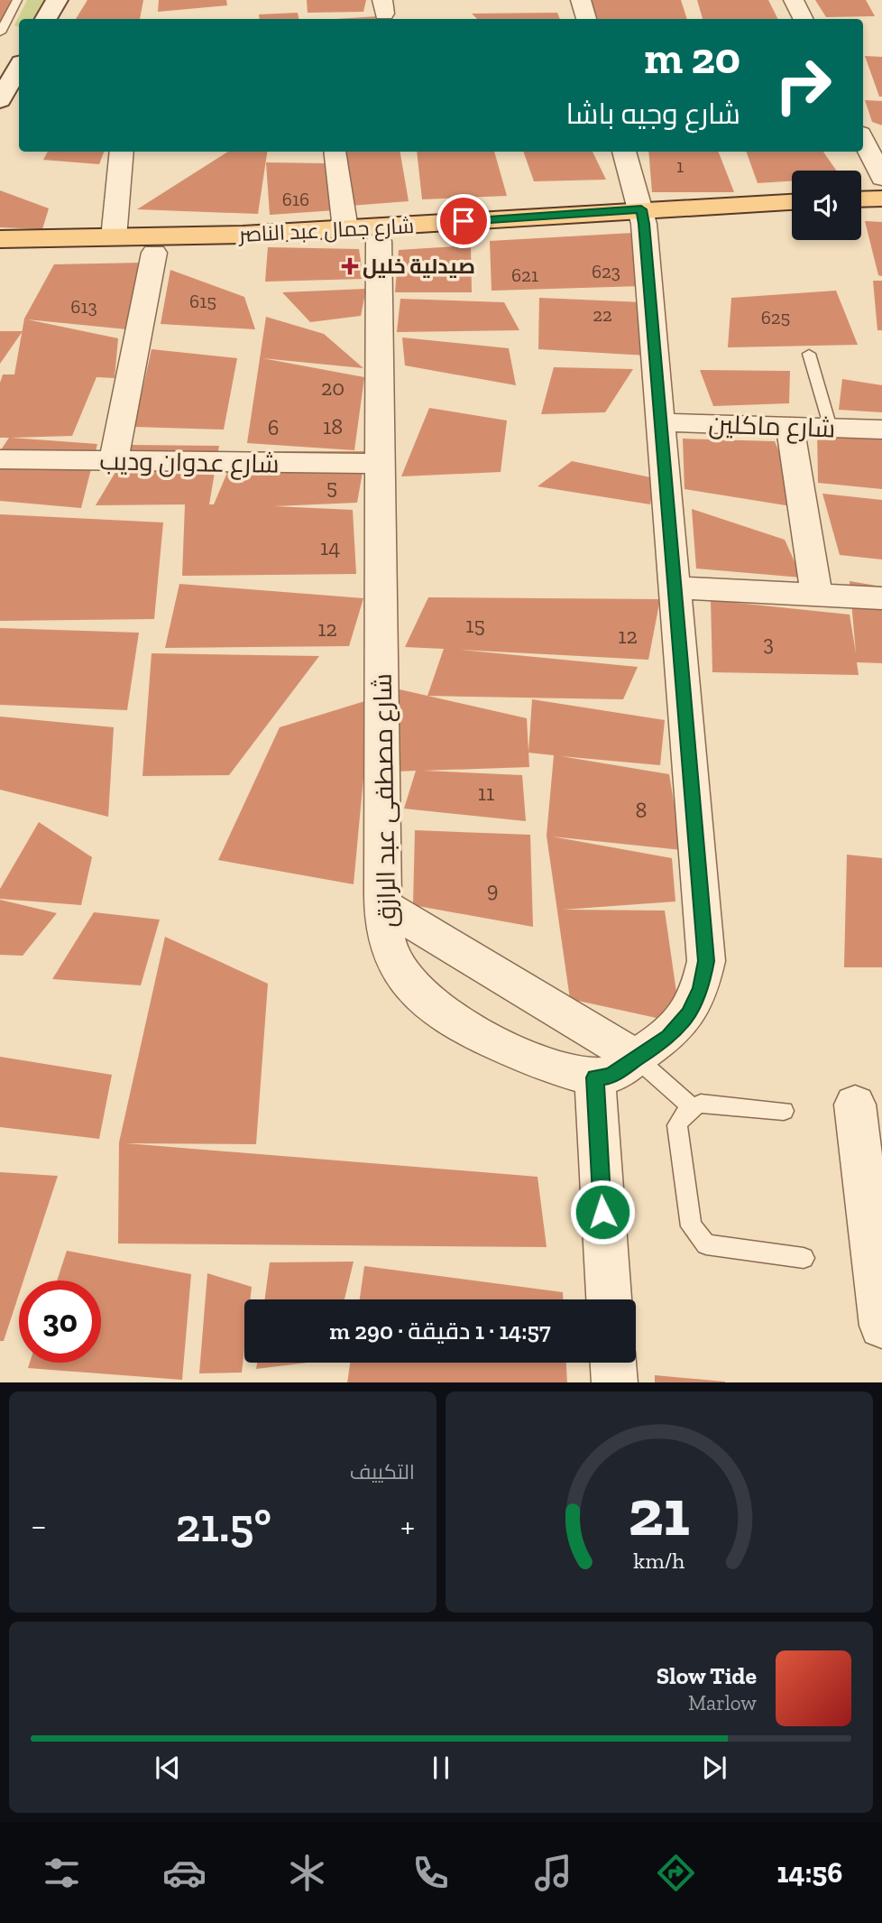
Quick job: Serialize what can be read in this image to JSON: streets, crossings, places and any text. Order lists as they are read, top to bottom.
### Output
{
  "streets": {
    "main road": ["شارع جمال عبد الناصر"],
    "street": ["شارع ماكلين", "شارع عدوان وديب", "شارع مصطفى عبد الرازق"]
  },
  "crossings": [
    ["شارع جمال عبد الناصر", "شارع مصطفى عبد الرازق"],
    ["شارع عدوان وديب", "شارع مصطفى عبد الرازق"]
  ],
  "places": {
    "health": ["صيدلية خليل"]
  },
  "house_numbers": [
    "1",
    "616",
    "623",
    "621",
    "615",
    "613",
    "22",
    "625",
    "20",
    "18",
    "6",
    "5",
    "14",
    "15",
    "12",
    "12",
    "3",
    "11",
    "8",
    "9"
  ],
  "page": {
    "turn": ["20 m", "شارع وجيه باشا"],
    "limit": "30",
    "trip": "14:57 · 1 دقيقة · 290 m",
    "tile": "التكييف",
    "heat": ["−", "21.5°", "+"],
    "song": ["Slow Tide", "Marlow"],
    "tabs": "14:56",
    "gauge": ["21", "km/h"]
  }
}
